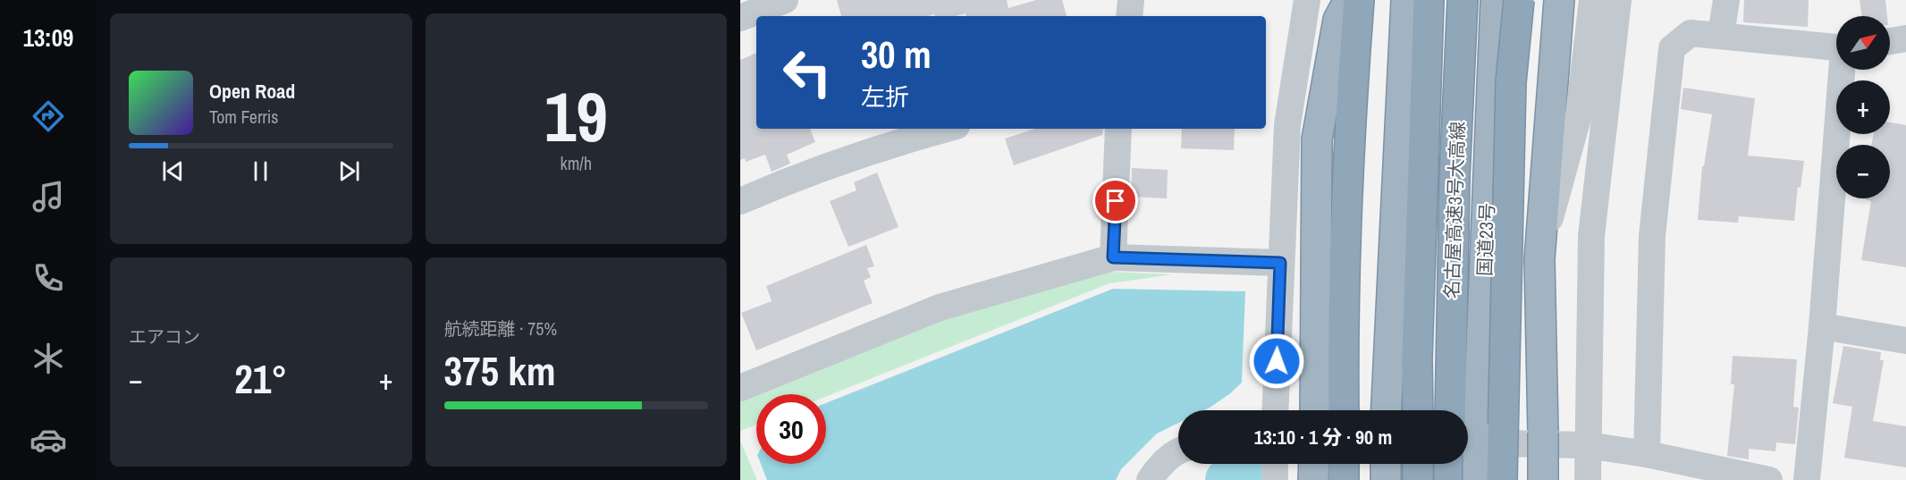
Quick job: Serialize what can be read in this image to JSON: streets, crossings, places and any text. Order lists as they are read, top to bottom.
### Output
{
  "streets": {
    "highway": ["名古屋高速3号大高線", "国道23号"]
  },
  "north": "top right",
  "page": {
    "tabs": "13:09",
    "tile": [
      ["19", "km/h"],
      "エアコン",
      ["航続距離 · 75%", "375 km"]
    ],
    "map_buttons": ["+", "−"],
    "turn": ["30 m", "左折"],
    "song": ["Open Road", "Tom Ferris"],
    "heat": ["−", "21°", "+"],
    "limit": "30",
    "trip": "13:10 · 1 分 · 90 m"
  }
}
